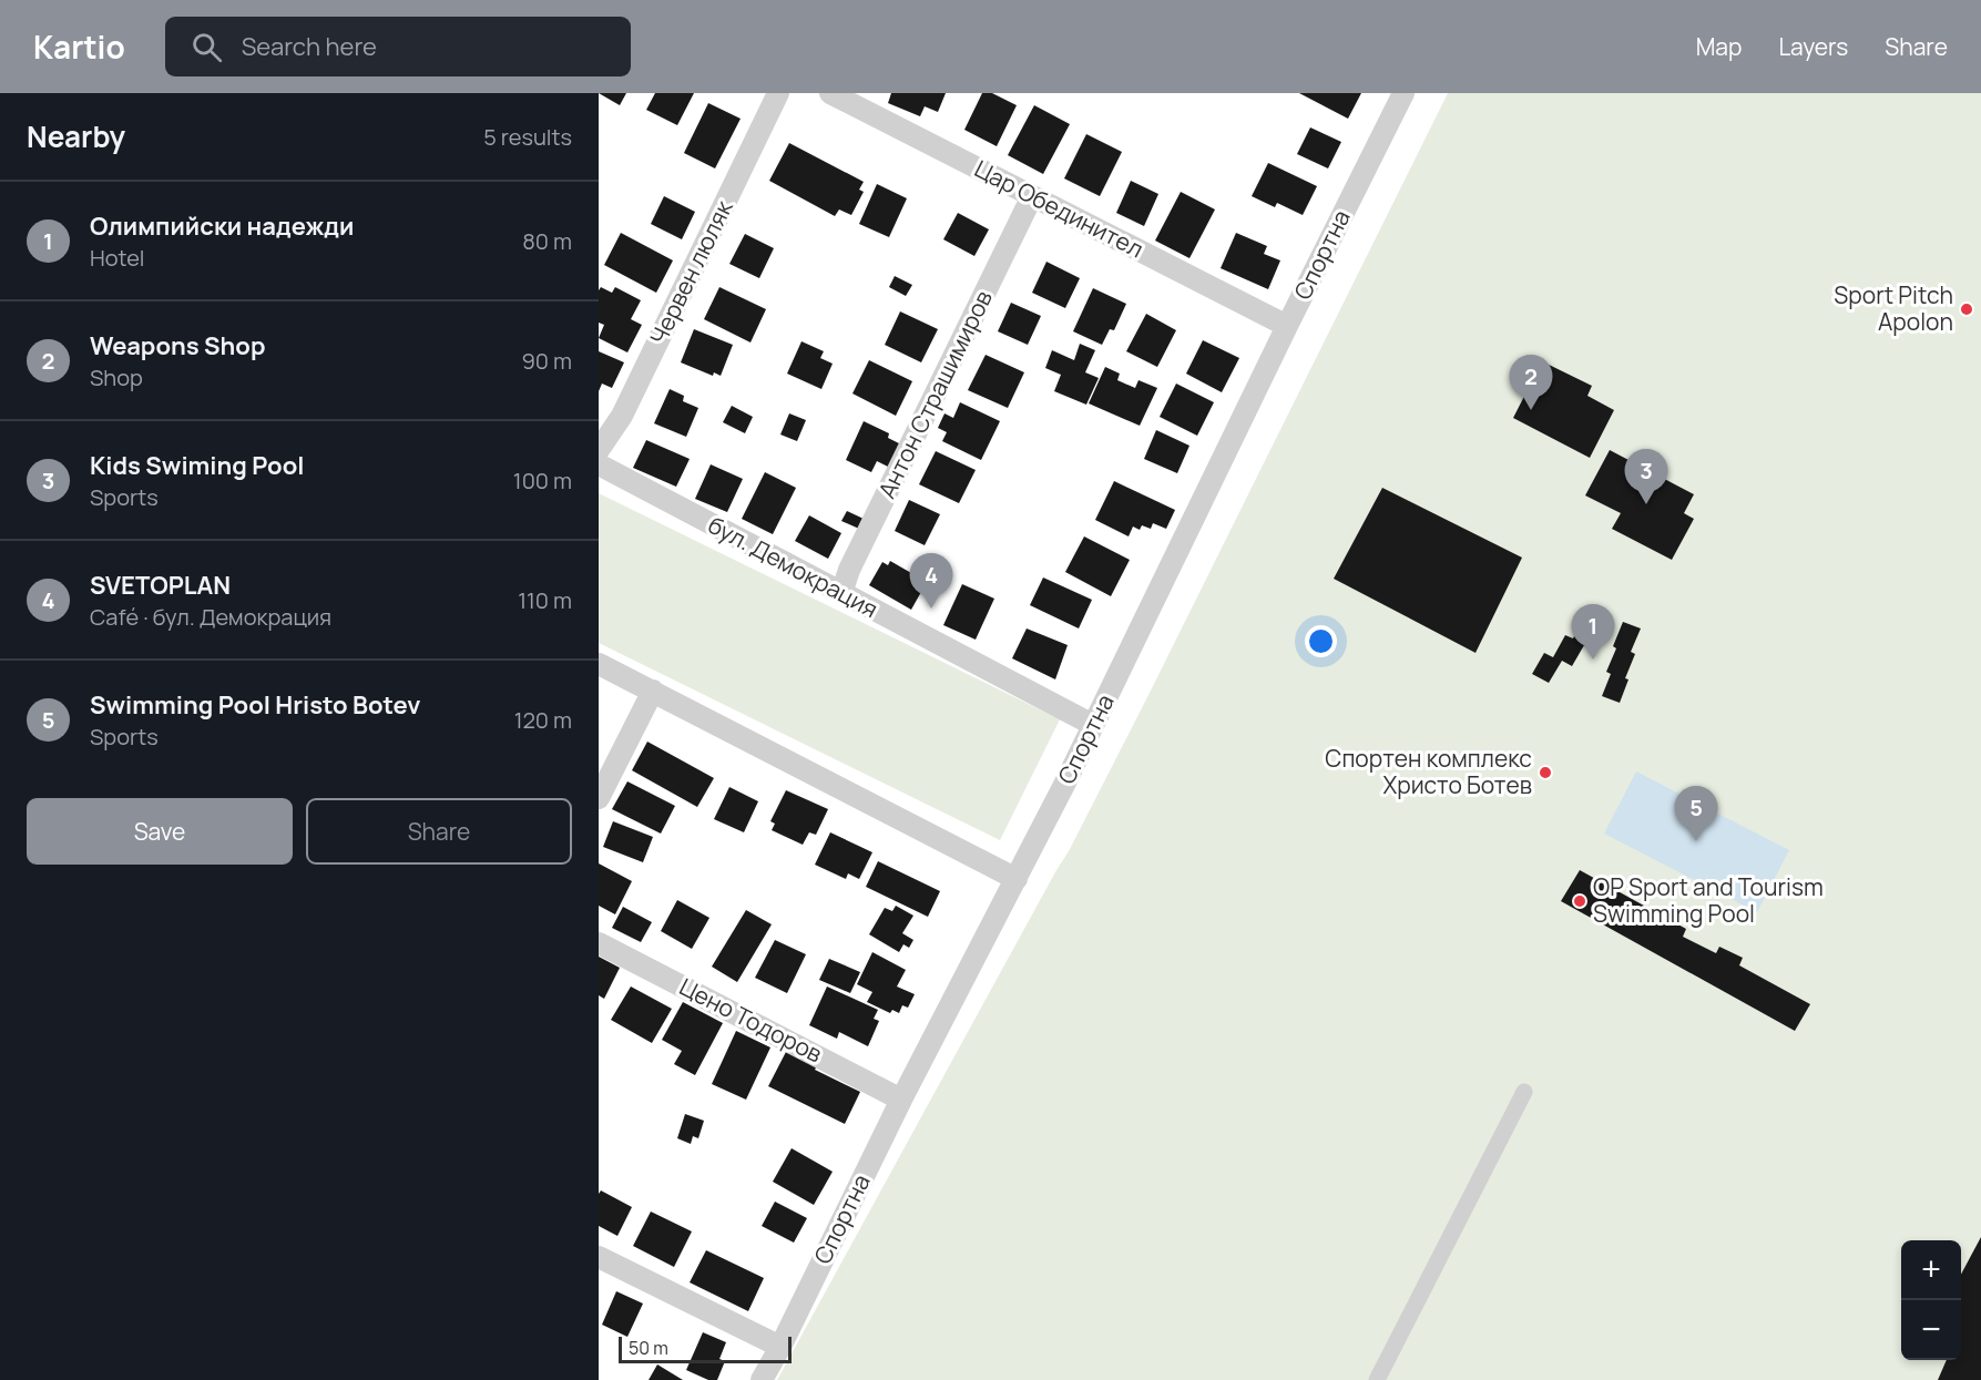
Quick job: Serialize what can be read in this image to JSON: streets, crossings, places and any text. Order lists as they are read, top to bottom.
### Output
{
  "streets": {
    "street": [
      "Цар Обединител",
      "Спортна",
      "Червен люляк",
      "Антон Страшимиров",
      "бул. Демокрация",
      "Цено Тодоров"
    ]
  },
  "crossings": [
    ["Цар Обединител", "Спортна"],
    ["Цар Обединител", "Антон Страшимиров"],
    ["Спортна", "бул. Демокрация"],
    ["Спортна", "Цено Тодоров"],
    ["Антон Страшимиров", "бул. Демокрация"]
  ],
  "places": ["Sport Pitch Apolon", "Спортен комплекс Христо Ботев", "OP Sport and Tourism Swimming Pool"],
  "scale_bar": "50 m",
  "page": {
    "header": "Kartio",
    "search": "Search here",
    "nav": ["Map", "Layers", "Share"],
    "heading": ["Nearby", "5 results"],
    "list": [
      {
        "mark": "1",
        "name": "Олимпийски надежди",
        "note": "Hotel",
        "value": "80 m"
      },
      {
        "mark": "2",
        "name": "Weapons Shop",
        "note": "Shop",
        "value": "90 m"
      },
      {
        "mark": "3",
        "name": "Kids Swiming Pool",
        "note": "Sports",
        "value": "100 m"
      },
      {
        "mark": "4",
        "name": "SVETOPLAN",
        "note": "Café · бул. Демокрация",
        "value": "110 m"
      },
      {
        "mark": "5",
        "name": "Swimming Pool Hristo Botev",
        "note": "Sports",
        "value": "120 m"
      }
    ],
    "pins": [
      "2",
      "3",
      "4",
      "1",
      "5"
    ],
    "buttons": ["Save", "Share"],
    "map_buttons": ["+", "−"],
    "scale": "50 m"
  }
}
